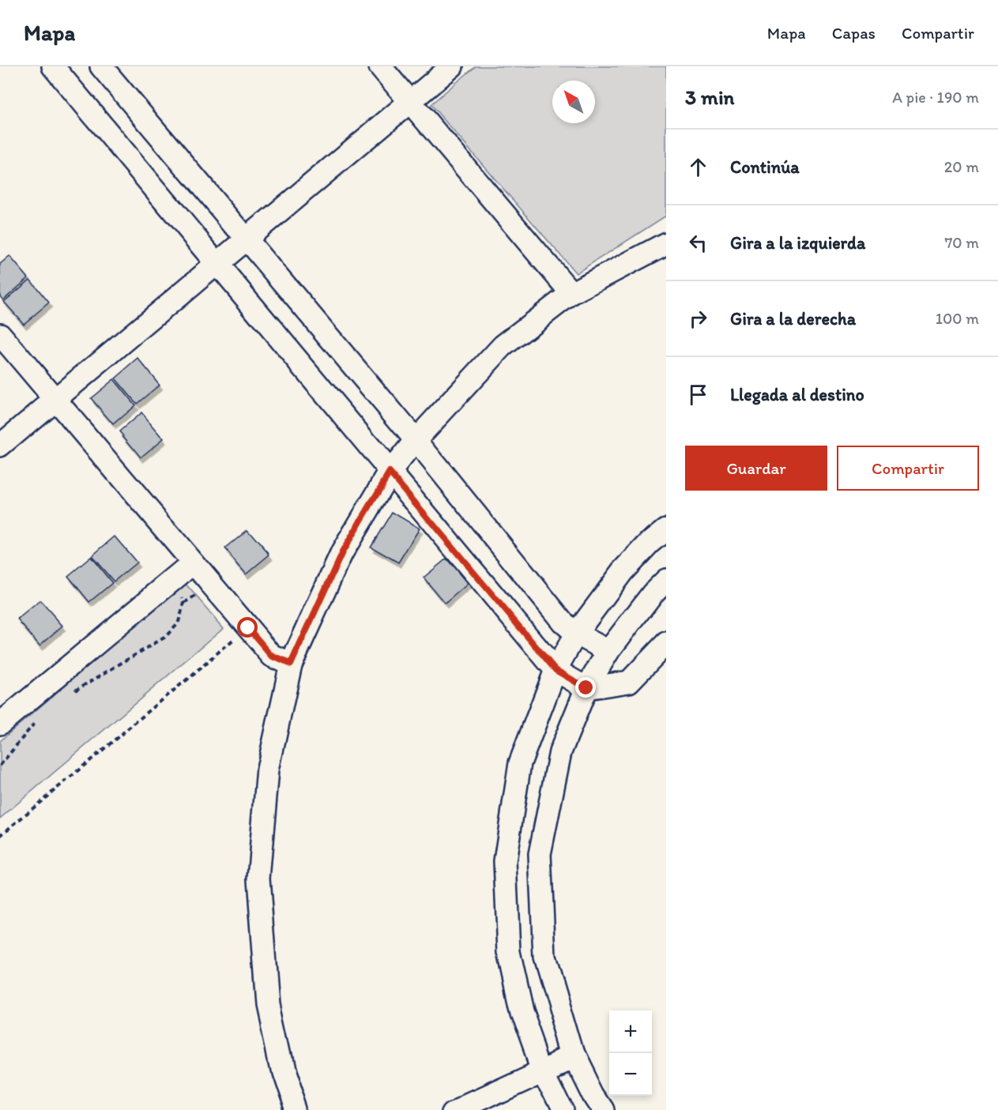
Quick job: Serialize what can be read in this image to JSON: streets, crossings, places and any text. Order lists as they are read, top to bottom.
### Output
{
  "north": "top left",
  "page": {
    "header": "Mapa",
    "nav": ["Mapa", "Capas", "Compartir"],
    "heading": ["3 min", "A pie · 190 m"],
    "list": [
      ["Continúa", "20 m"],
      ["Gira a la izquierda", "70 m"],
      ["Gira a la derecha", "100 m"],
      "Llegada al destino"
    ],
    "buttons": ["Guardar", "Compartir"],
    "map_buttons": ["+", "−"]
  }
}
